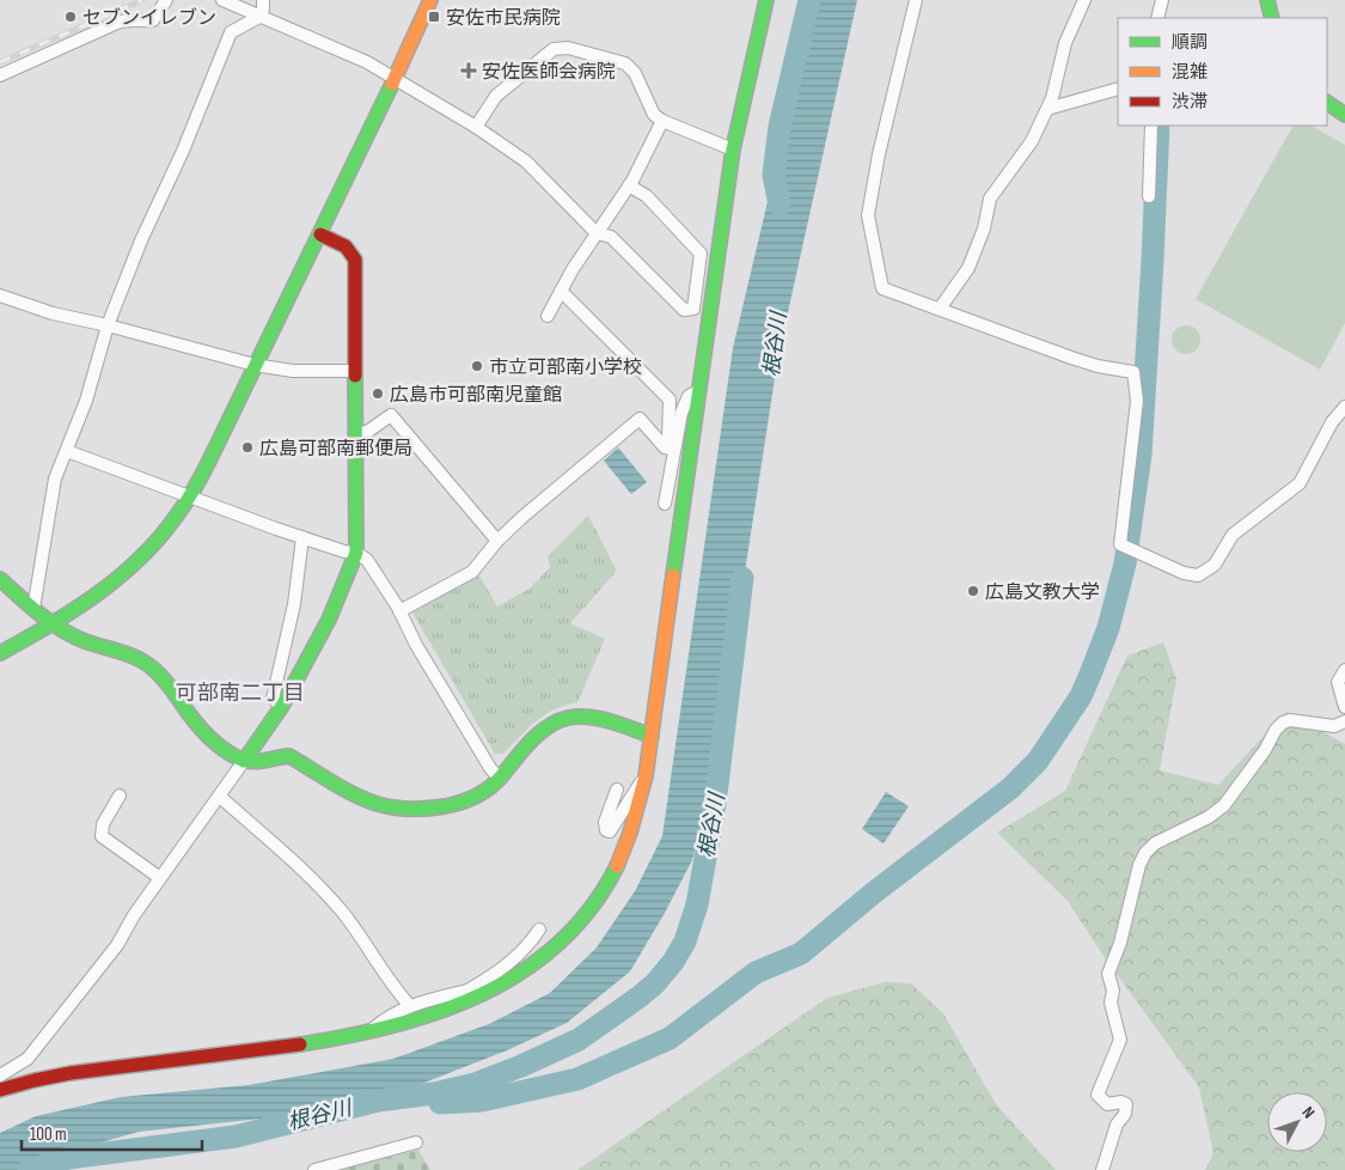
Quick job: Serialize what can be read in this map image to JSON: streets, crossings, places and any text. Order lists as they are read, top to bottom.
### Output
{
  "districts": ["可部南二丁目"],
  "water": ["根谷川"],
  "places": {
    "other": [
      "セブンイレブン",
      "市立可部南小学校",
      "広島市可部南児童館",
      "広島可部南郵便局",
      "広島文教大学"
    ],
    "transit": ["安佐市民病院"],
    "health": ["安佐医師会病院"]
  },
  "legend": ["順調", "混雑", "渋滞"],
  "scale_bar": "100 m",
  "north": "top right"
}
